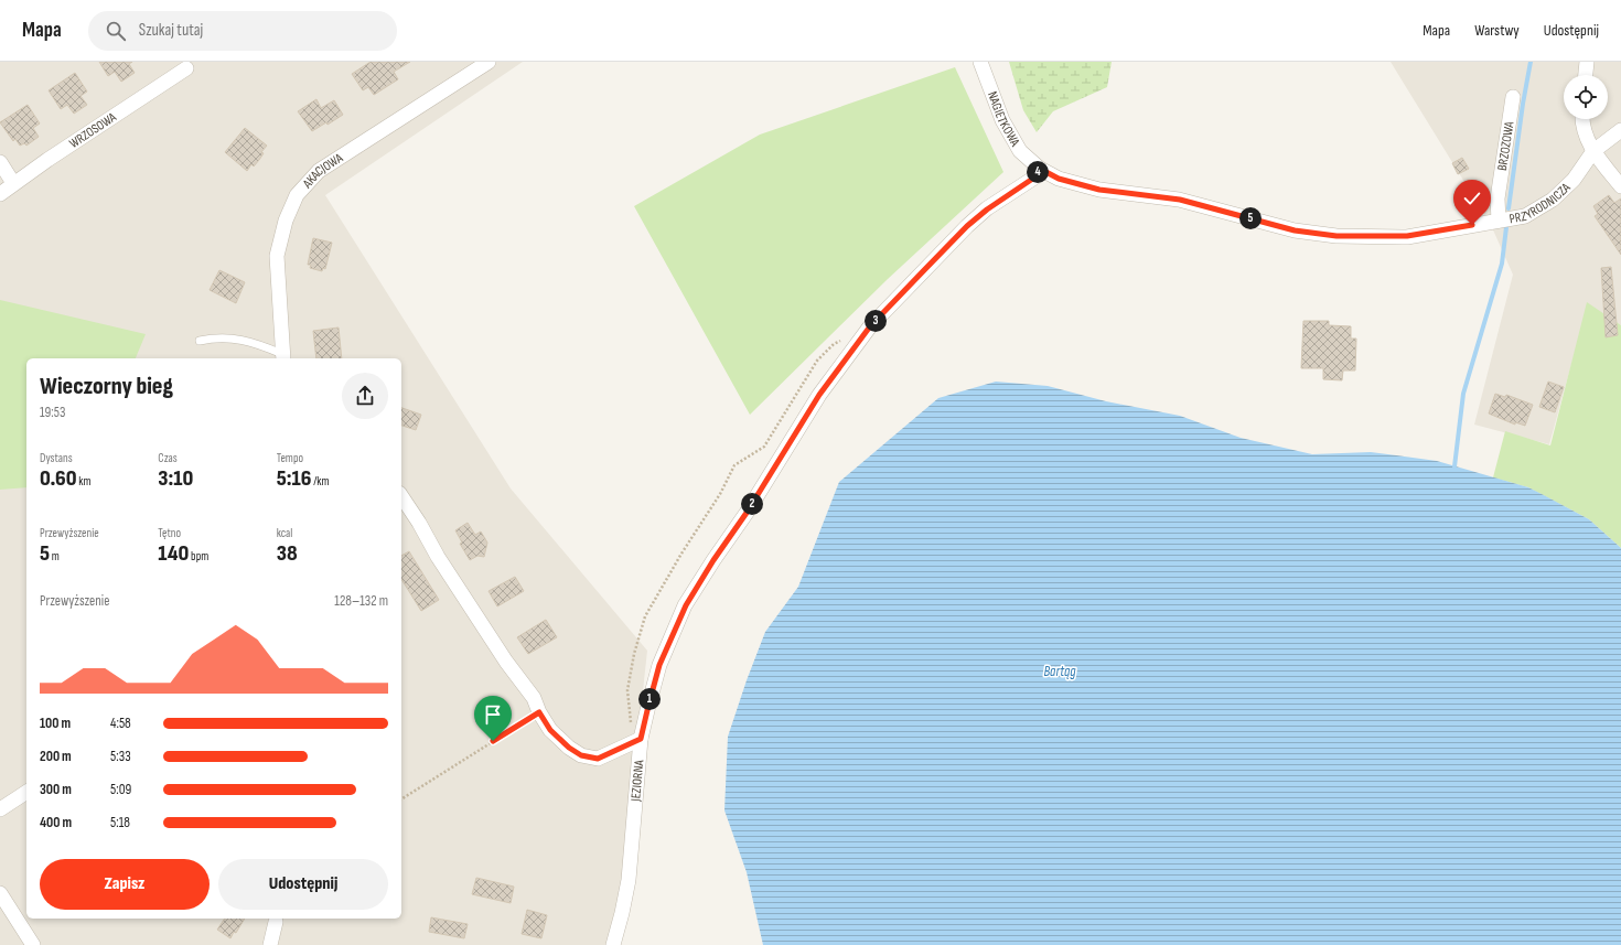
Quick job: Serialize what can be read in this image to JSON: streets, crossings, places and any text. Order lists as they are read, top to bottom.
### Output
{
  "streets": {
    "street": [
      "NAGIETKOWA",
      "WRZOSOWA",
      "BRZOZOWA",
      "AKACJOWA",
      "PRZYRODNICZA",
      "JEZIORNA"
    ]
  },
  "crossings": [
    ["NAGIETKOWA", "PRZYRODNICZA"],
    ["BRZOZOWA", "PRZYRODNICZA"]
  ],
  "water": ["Bartąg"],
  "page": {
    "header": "Mapa",
    "search": "Szukaj tutaj",
    "nav": ["Mapa", "Warstwy", "Udostępnij"],
    "pins": [
      "4",
      "5",
      "3",
      "2",
      "1"
    ],
    "heading": ["Wieczorny bieg", "19:53"],
    "stats": [
      ["Dystans", "0.60 km"],
      ["Czas", "3:10"],
      ["Tempo", "5:16 /km"],
      ["Przewyższenie", "5 m"],
      ["Tętno", "140 bpm"],
      ["kcal", "38"]
    ],
    "chart": ["Przewyższenie", "128–132 m"],
    "list": [
      {
        "name": "100 m",
        "note": "4:58"
      },
      {
        "name": "200 m",
        "note": "5:33"
      },
      {
        "name": "300 m",
        "note": "5:09"
      },
      {
        "name": "400 m",
        "note": "5:18"
      }
    ],
    "buttons": ["Zapisz", "Udostępnij"]
  }
}
